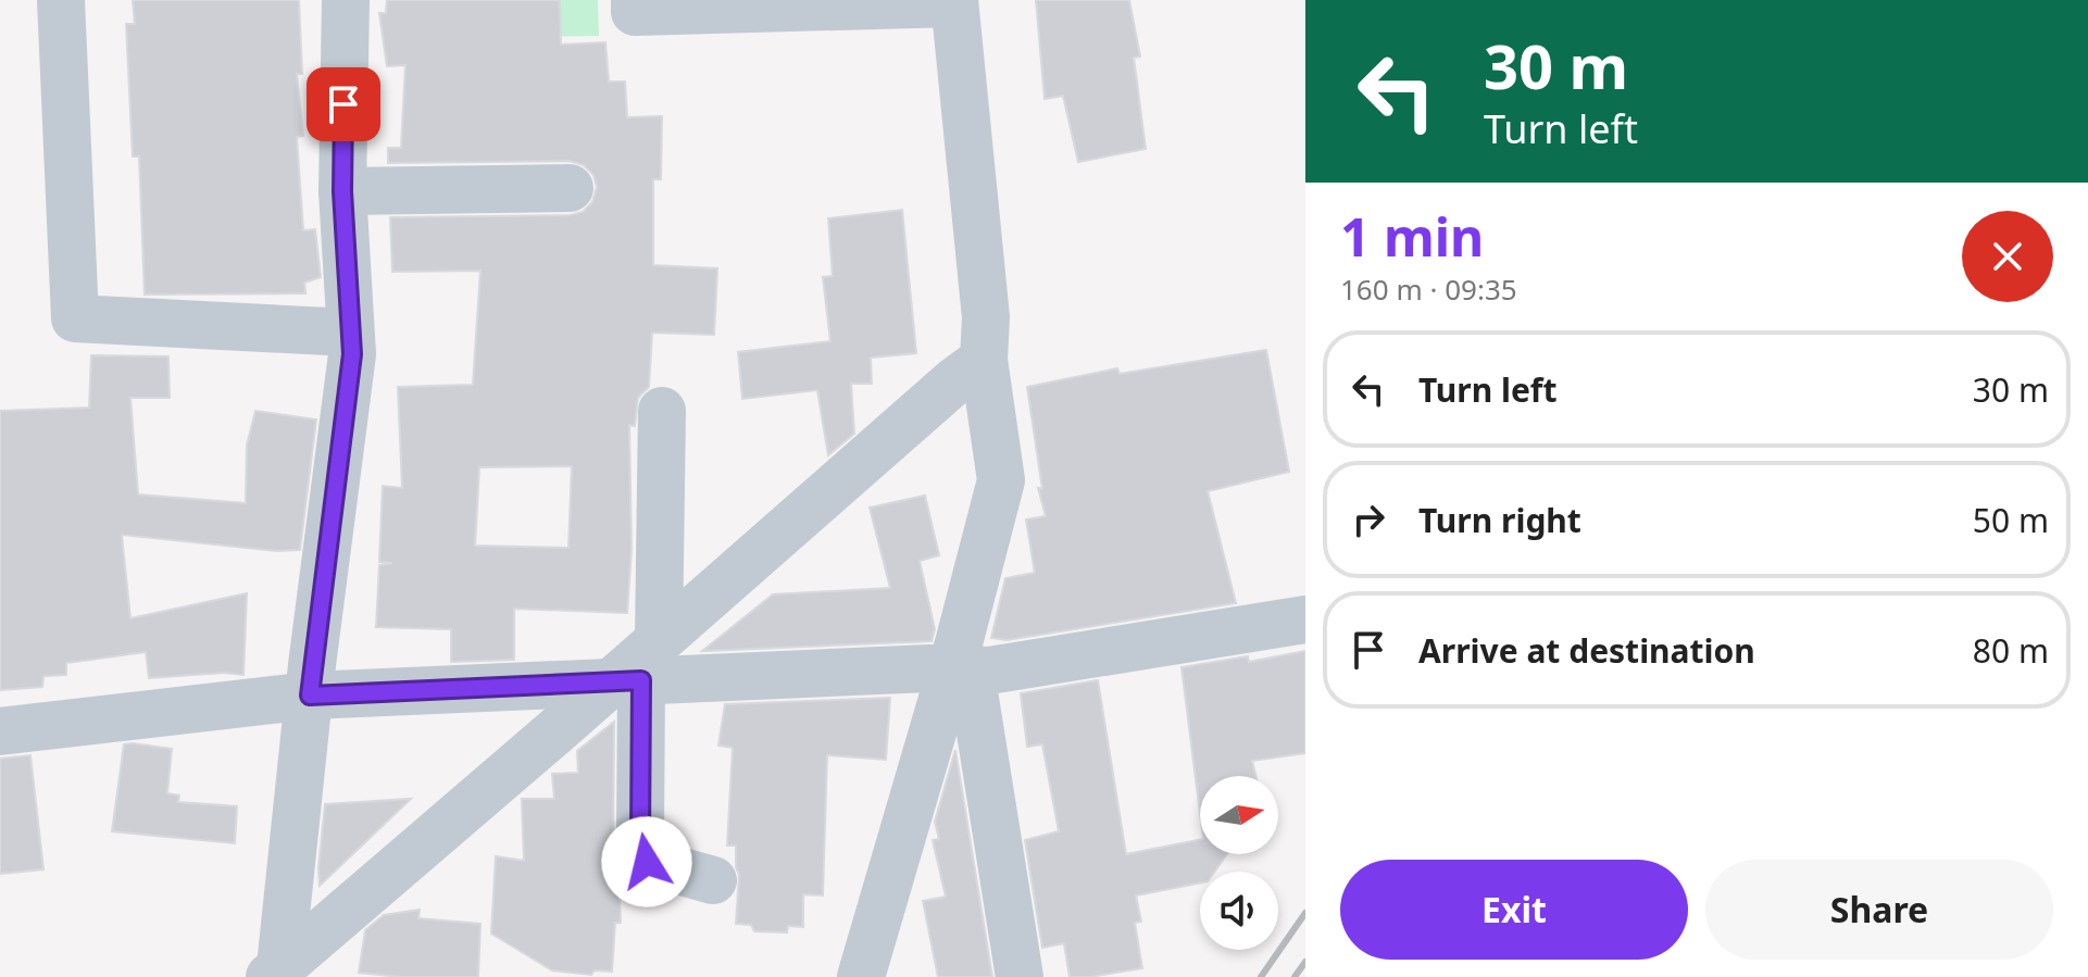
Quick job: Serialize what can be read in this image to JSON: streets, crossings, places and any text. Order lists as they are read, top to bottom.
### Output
{
  "north": "right",
  "page": {
    "turn": ["30 m", "Turn left"],
    "heading": ["1 min", "160 m · 09:35"],
    "list": [
      {
        "name": "Turn left",
        "value": "30 m"
      },
      {
        "name": "Turn right",
        "value": "50 m"
      },
      {
        "name": "Arrive at destination",
        "value": "80 m"
      }
    ],
    "buttons": ["Exit", "Share"]
  }
}
